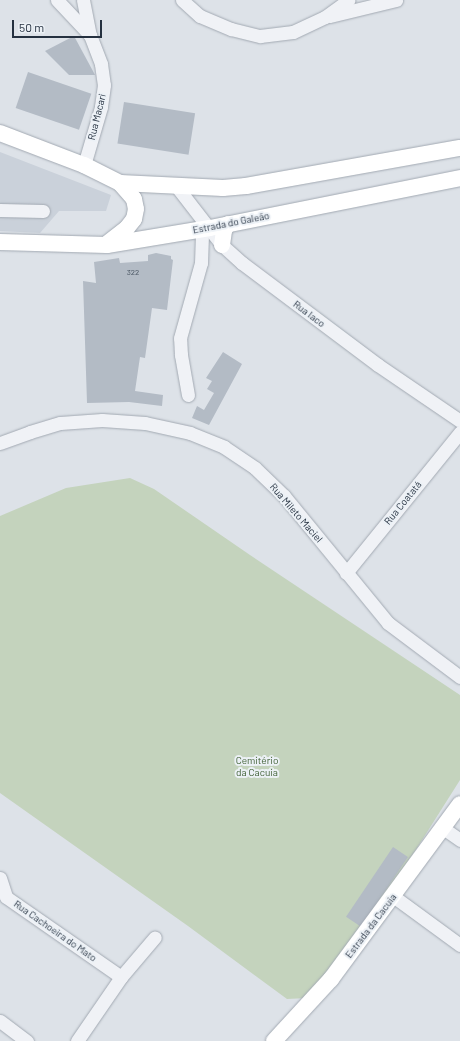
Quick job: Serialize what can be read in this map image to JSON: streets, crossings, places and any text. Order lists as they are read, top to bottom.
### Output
{
  "streets": {
    "main road": ["Estrada do Galeão", "Estrada da Cacuia"],
    "street": [
      "Rua Macari",
      "Rua Iaco",
      "Rua Coatatá",
      "Rua Mileto Maciel",
      "Rua Cachoeira do Mato"
    ]
  },
  "crossings": [
    ["Estrada do Galeão", "Rua Iaco"],
    ["Rua Coatatá", "Rua Mileto Maciel"]
  ],
  "parks": ["Cemitério da Cacuia"],
  "house_numbers": ["322"],
  "scale_bar": "50 m"
}
